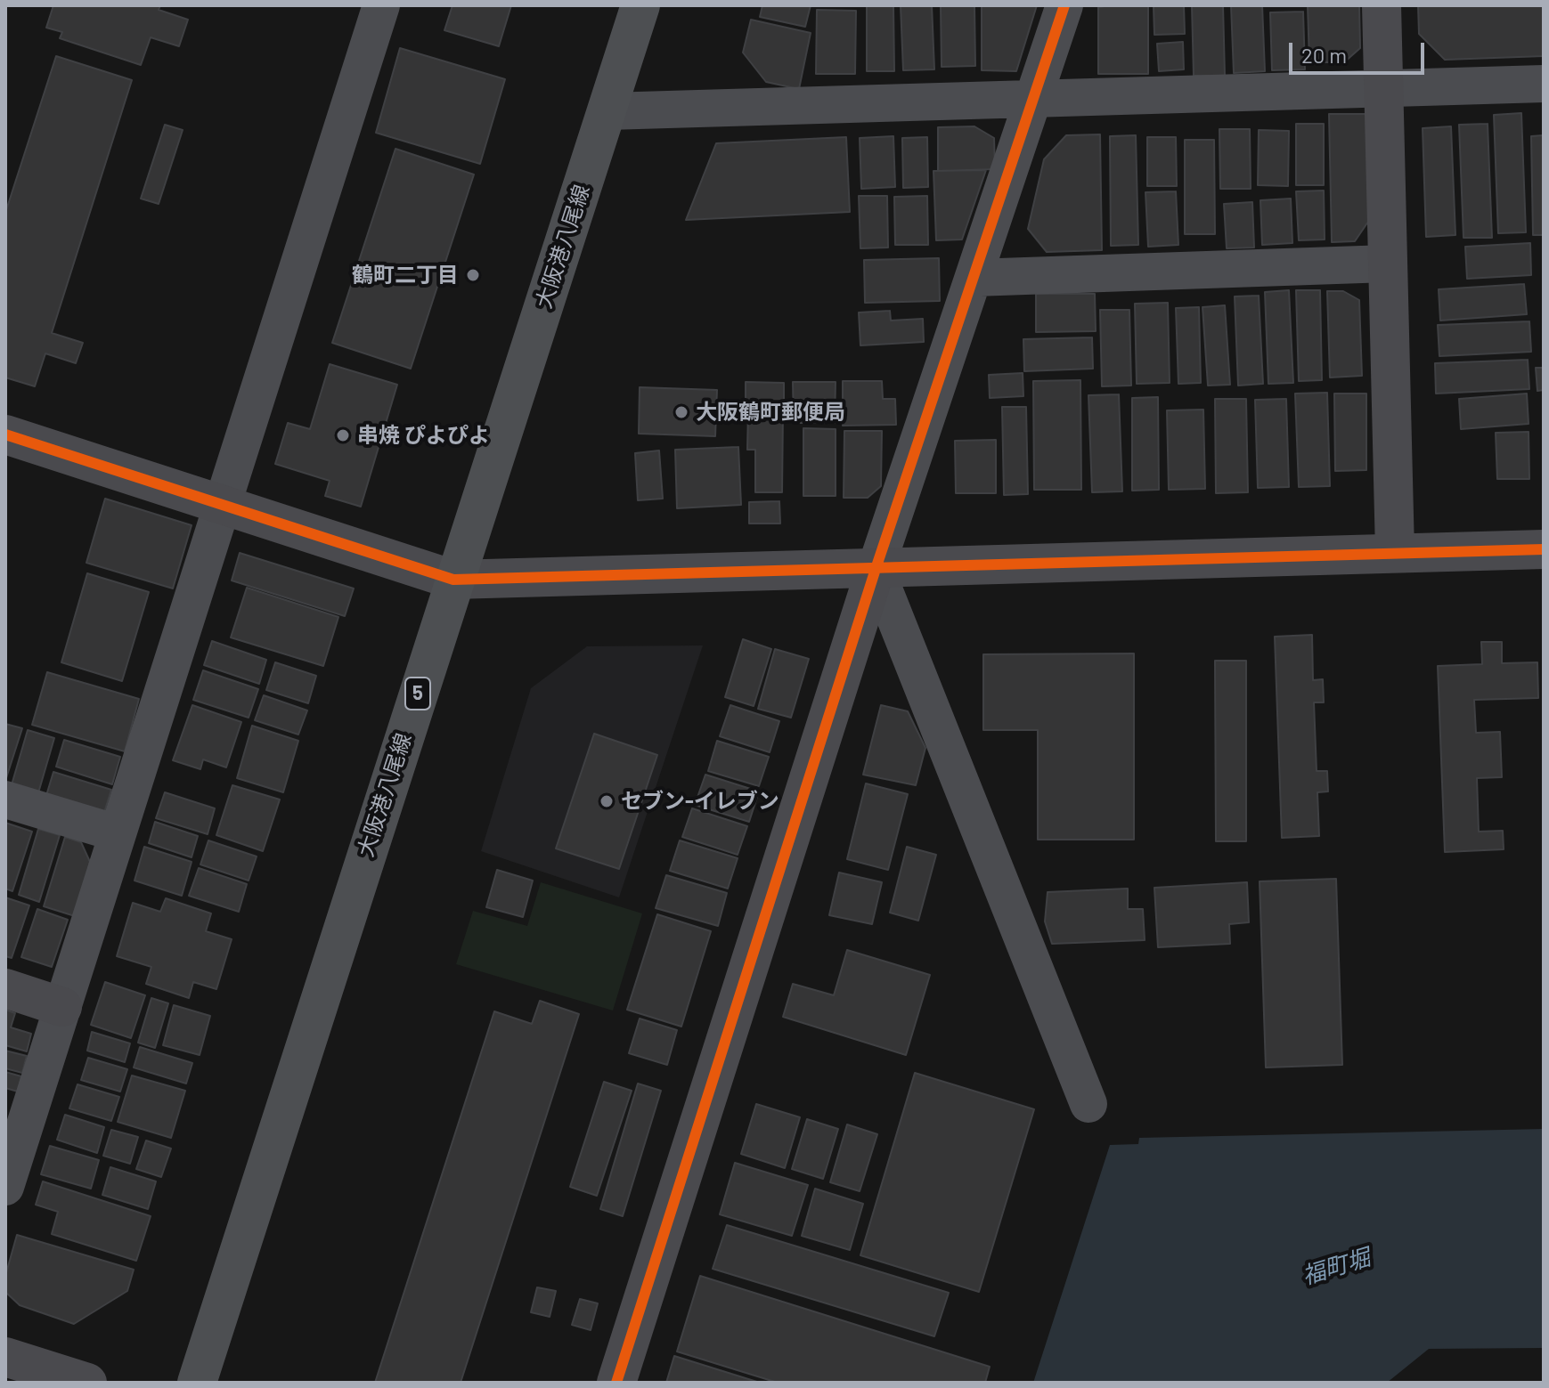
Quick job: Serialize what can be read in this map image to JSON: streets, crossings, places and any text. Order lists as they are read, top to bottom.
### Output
{
  "streets": {
    "main road": ["大阪港八尾線", "5"]
  },
  "water": ["福町堀"],
  "places": [
    "鶴町二丁目",
    "大阪鶴町郵便局",
    "串焼 ぴよぴよ",
    "セブン-イレブン"
  ],
  "scale_bar": "20 m"
}
